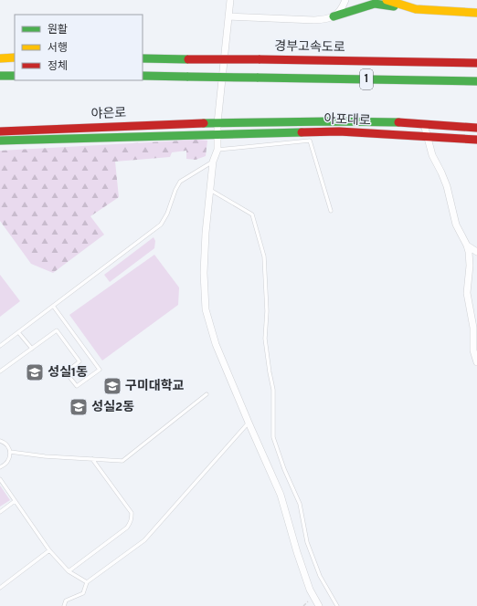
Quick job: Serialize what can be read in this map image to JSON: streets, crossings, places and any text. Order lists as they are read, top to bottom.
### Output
{
  "streets": {
    "main road": [
      "경부고속도로",
      "1",
      "야은로",
      "아포대로"
    ]
  },
  "crossings": [
    ["야은로", "아포대로"]
  ],
  "places": {
    "school or university": ["성실1동", "구미대학교", "성실2동"]
  },
  "legend": ["원활", "서행", "정체"]
}
